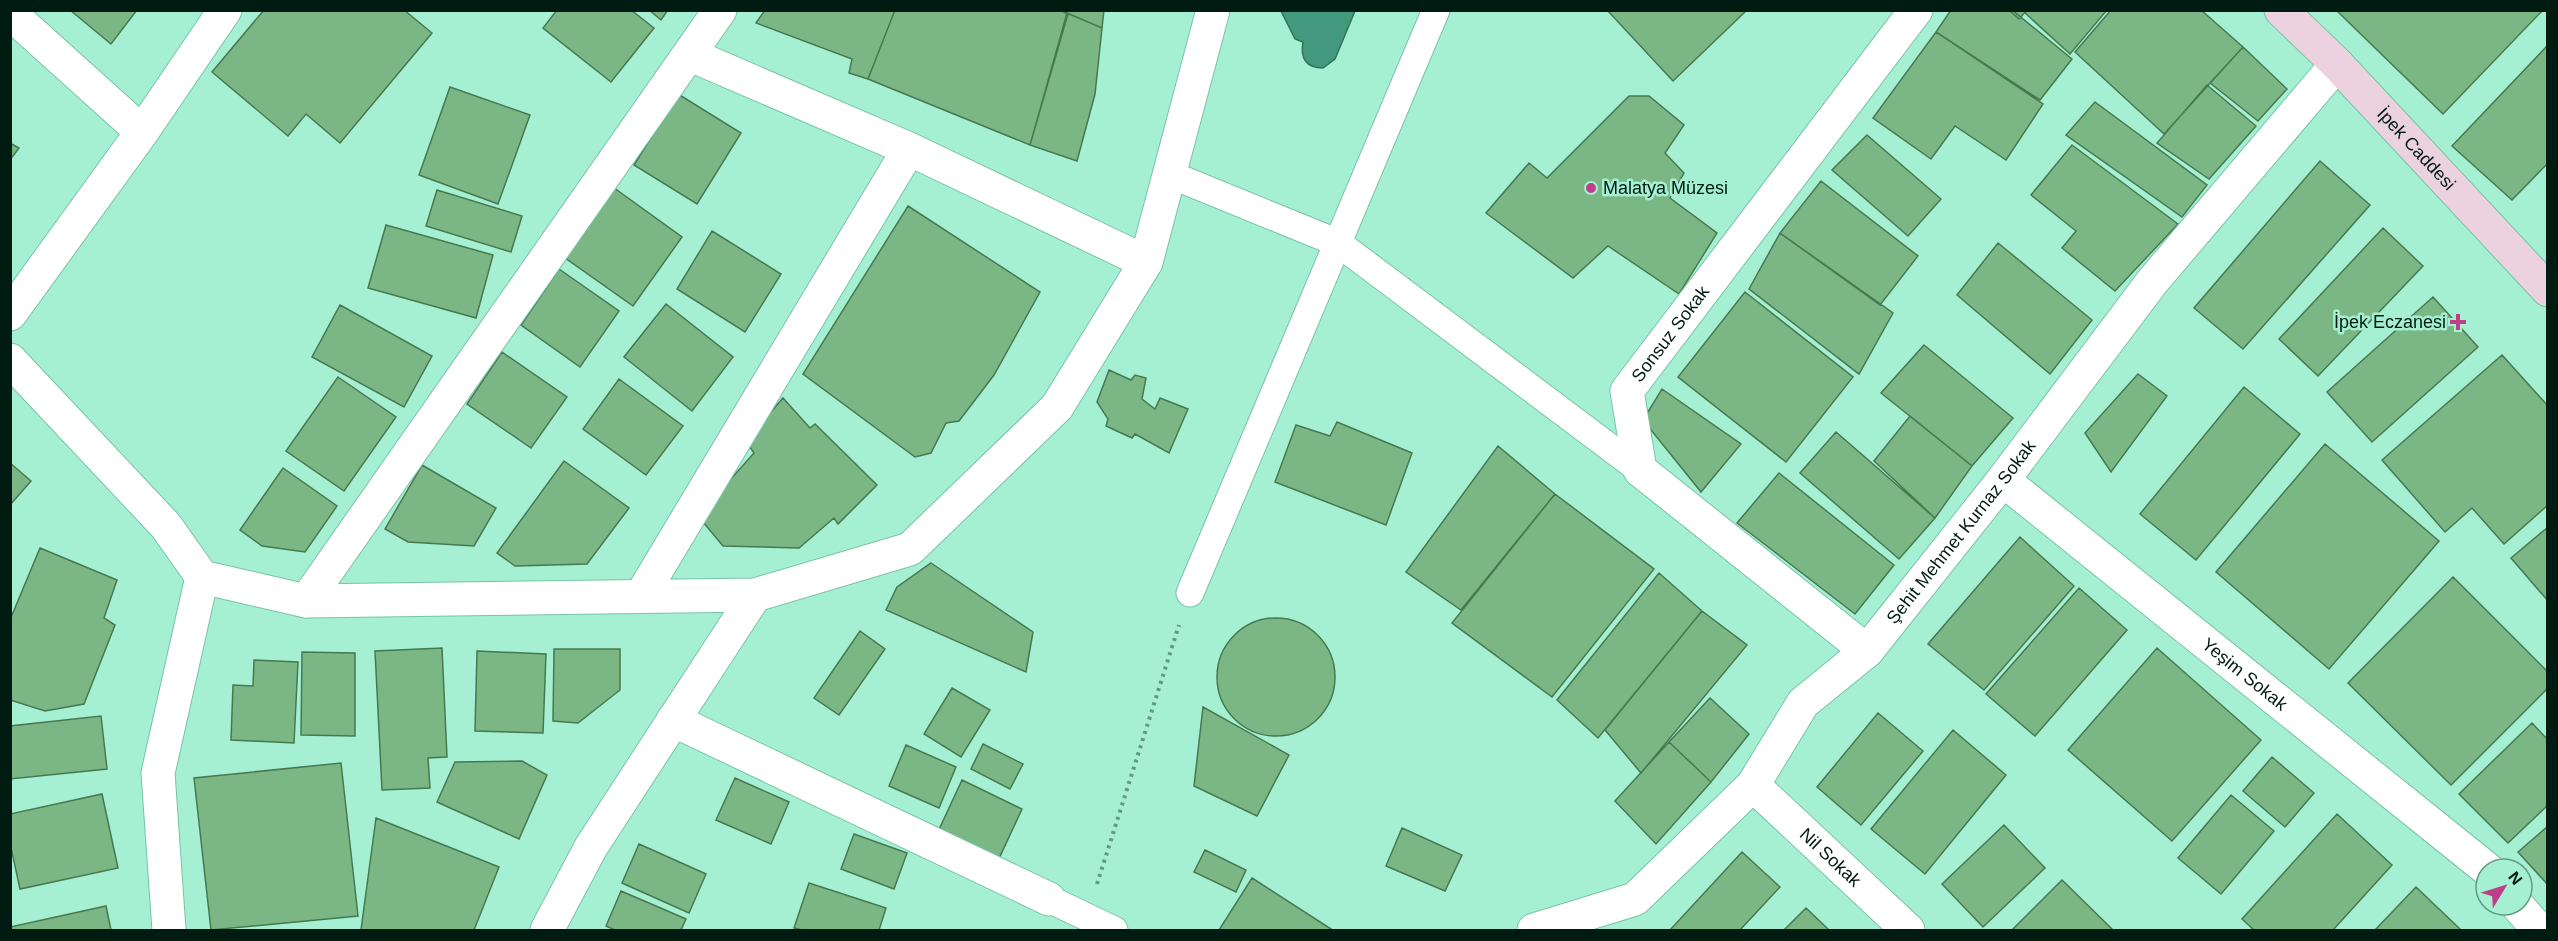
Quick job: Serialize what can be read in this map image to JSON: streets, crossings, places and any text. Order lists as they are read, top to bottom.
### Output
{
  "streets": {
    "main road": ["İpek Caddesi"],
    "street": [
      "Sonsuz Sokak",
      "Şehit Mehmet Kurnaz Sokak",
      "Yeşim Sokak",
      "Nil Sokak"
    ]
  },
  "crossings": [
    ["İpek Caddesi", "Şehit Mehmet Kurnaz Sokak"],
    ["Şehit Mehmet Kurnaz Sokak", "Yeşim Sokak"],
    ["Şehit Mehmet Kurnaz Sokak", "Nil Sokak"]
  ],
  "places": {
    "other": ["Malatya Müzesi"],
    "health": ["İpek Eczanesi"]
  },
  "north": "top right"
}
